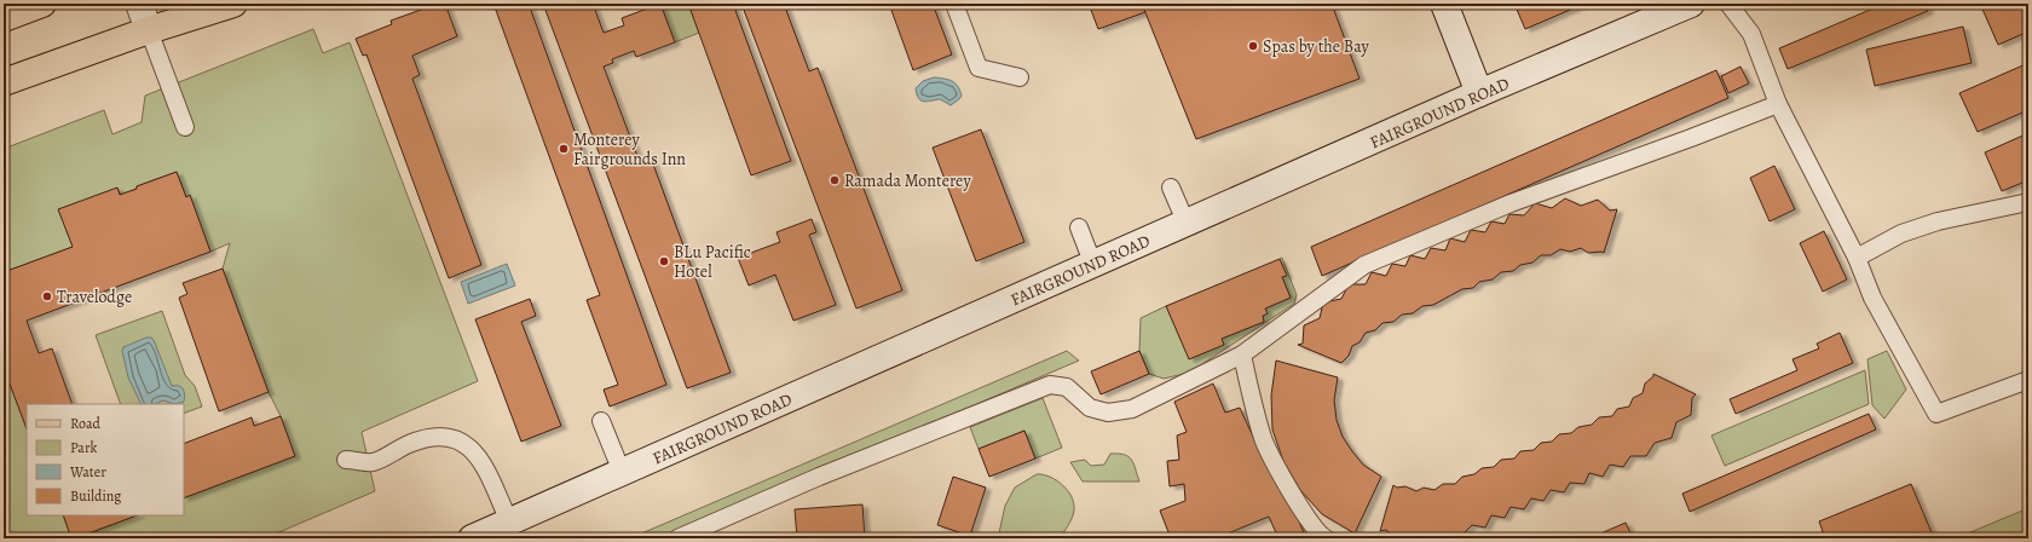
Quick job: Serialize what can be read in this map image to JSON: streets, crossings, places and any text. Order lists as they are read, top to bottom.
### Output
{
  "streets": {
    "street": ["FAIRGROUND ROAD"]
  },
  "places": [
    "Spas by the Bay",
    "Monterey Fairgrounds Inn",
    "Ramada Monterey",
    "BLu Pacific Hotel",
    "Travelodge"
  ],
  "legend": [
    "Road",
    "Park",
    "Water",
    "Building"
  ]
}
